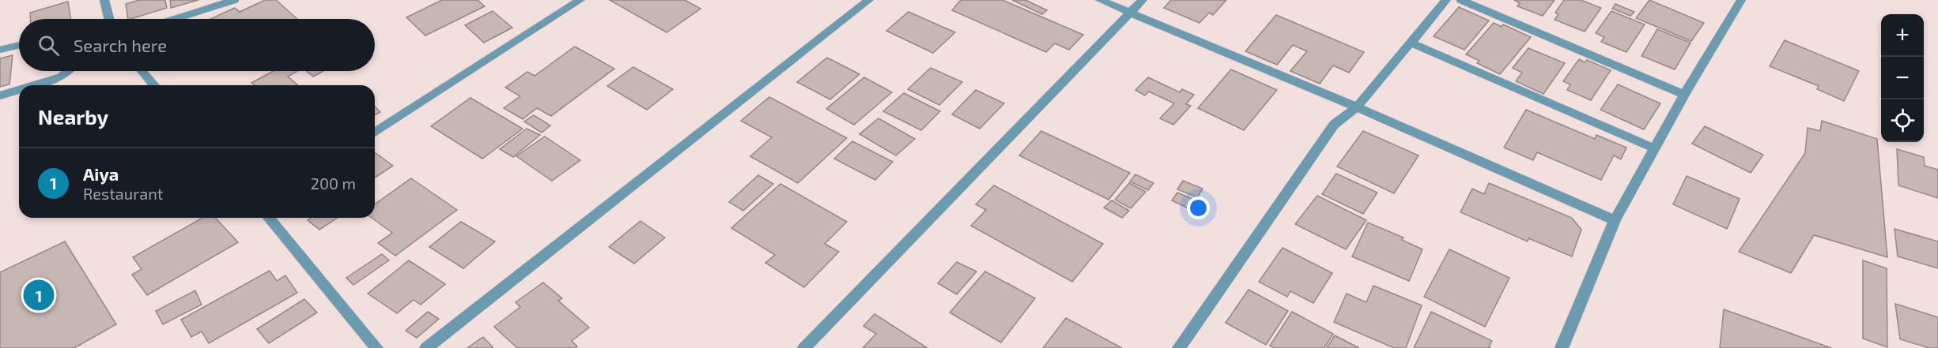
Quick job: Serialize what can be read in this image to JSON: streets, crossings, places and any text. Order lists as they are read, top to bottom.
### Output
{
  "page": {
    "map_buttons": ["+", "−"],
    "search": "Search here",
    "heading": "Nearby",
    "list": [
      {
        "mark": "1",
        "name": "Aiya",
        "note": "Restaurant",
        "value": "200 m"
      }
    ],
    "pins": "1"
  }
}
